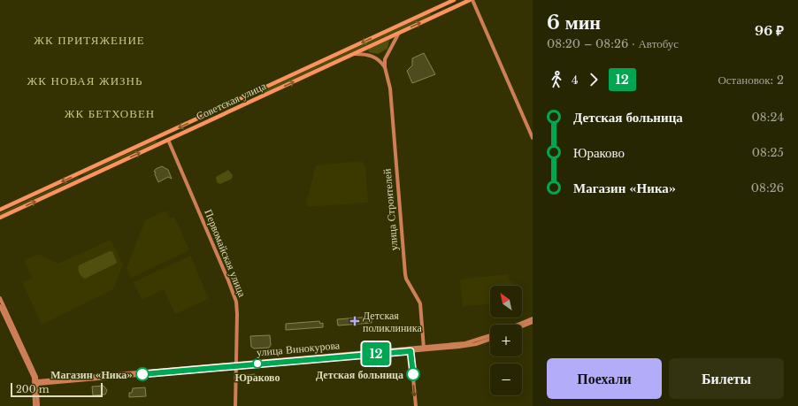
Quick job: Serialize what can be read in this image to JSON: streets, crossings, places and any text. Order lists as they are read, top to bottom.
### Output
{
  "streets": {
    "main road": [
      "Советская улица",
      "улица Строителей",
      "Первомайская улица",
      "улица Винокурова"
    ]
  },
  "crossings": [
    ["Советская улица", "улица Строителей"],
    ["Советская улица", "Первомайская улица"],
    ["улица Строителей", "улица Винокурова"],
    ["Первомайская улица", "улица Винокурова"]
  ],
  "districts": ["ЖК ПРИТЯЖЕНИЕ", "ЖК НОВАЯ ЖИЗНЬ", "ЖК БЕТХОВЕН"],
  "places": {
    "health": ["Детская поликлиника"],
    "other": ["Юраково", "Магазин «Ника»", "Детская больница"]
  },
  "lines": ["bus line 12"],
  "scale_bar": "200 m",
  "north": "top left",
  "page": {
    "on_map": "12",
    "heading": ["6 мин", "08:20 – 08:26 · Автобус", "96 ₽"],
    "legs": ["4", "12", "Остановок: 2"],
    "list": [
      {
        "name": "Детская больница",
        "value": "08:24"
      },
      {
        "name": "Юраково",
        "value": "08:25"
      },
      {
        "name": "Магазин «Ника»",
        "value": "08:26"
      }
    ],
    "map_buttons": ["+", "−"],
    "buttons": ["Поехали", "Билеты"],
    "scale": "200 m"
  }
}
